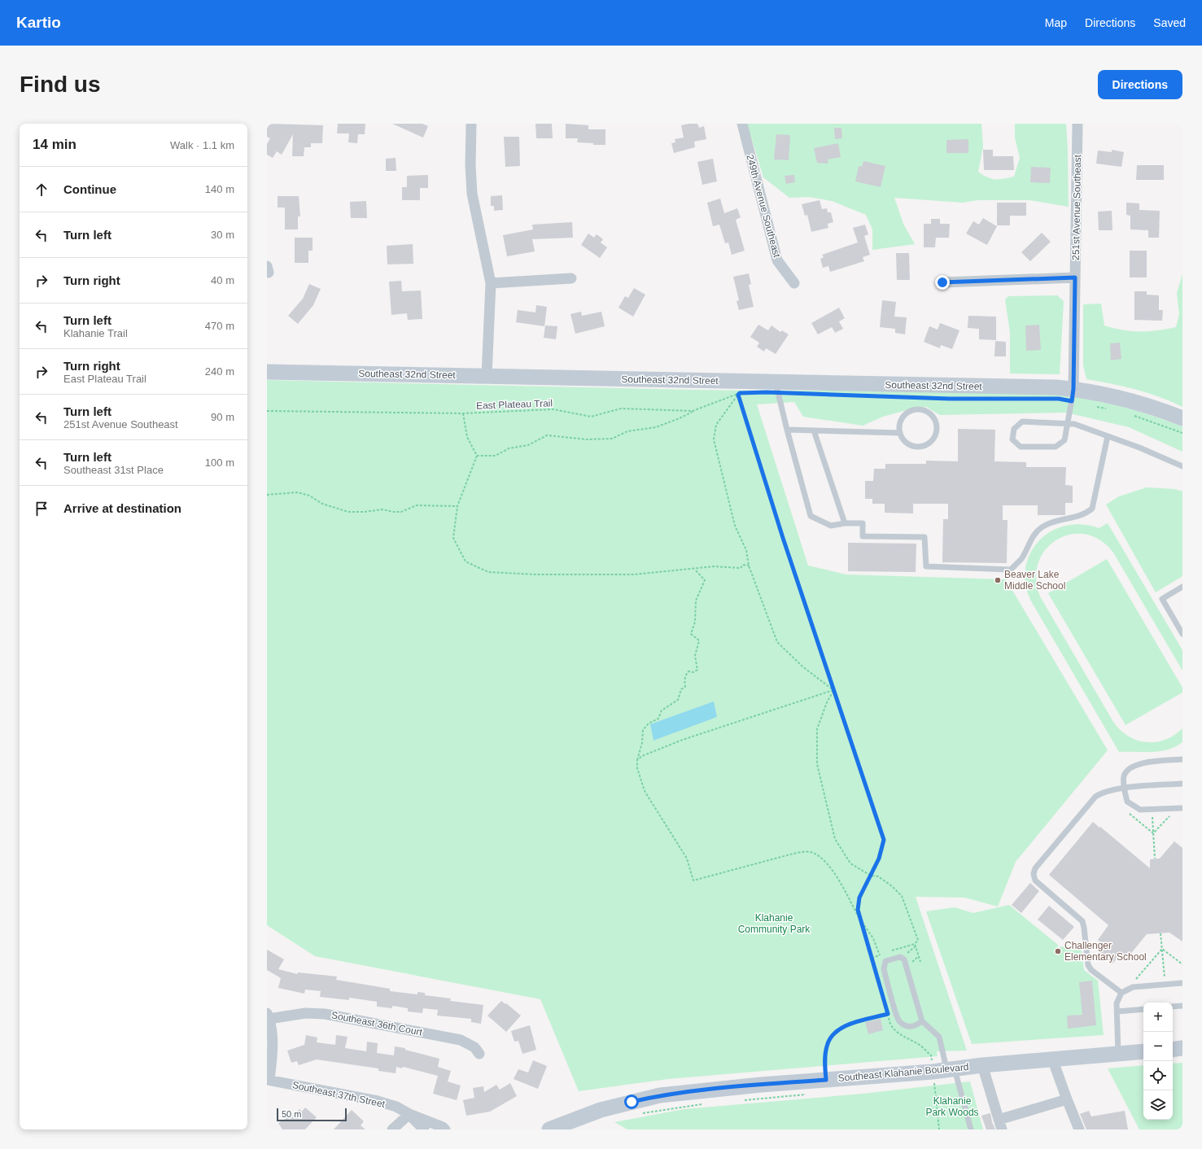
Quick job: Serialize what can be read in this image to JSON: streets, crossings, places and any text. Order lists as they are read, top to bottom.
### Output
{
  "streets": {
    "street": [
      "249th Avenue Southeast",
      "251st Avenue Southeast",
      "Southeast 32nd Street",
      "Southeast 36th Court",
      "Southeast Klahanie Boulevard",
      "Southeast 37th Street"
    ],
    "path": ["East Plateau Trail"]
  },
  "crossings": [
    ["251st Avenue Southeast", "Southeast 32nd Street"]
  ],
  "parks": ["Klahanie Community Park", "Klahanie Park Woods"],
  "places": ["Beaver Lake Middle School", "Challenger Elementary School"],
  "scale_bar": "50 m",
  "page": {
    "header": "Kartio",
    "nav": ["Map", "Directions", "Saved"],
    "buttons": "Directions",
    "title": "Find us",
    "heading": ["14 min", "Walk · 1.1 km"],
    "list": [
      ["Continue", "140 m"],
      ["Turn left", "30 m"],
      ["Turn right", "40 m"],
      ["Turn left", "Klahanie Trail", "470 m"],
      ["Turn right", "East Plateau Trail", "240 m"],
      ["Turn left", "251st Avenue Southeast", "90 m"],
      ["Turn left", "Southeast 31st Place", "100 m"],
      "Arrive at destination"
    ],
    "map_buttons": ["+", "−"],
    "scale": "50 m"
  }
}
